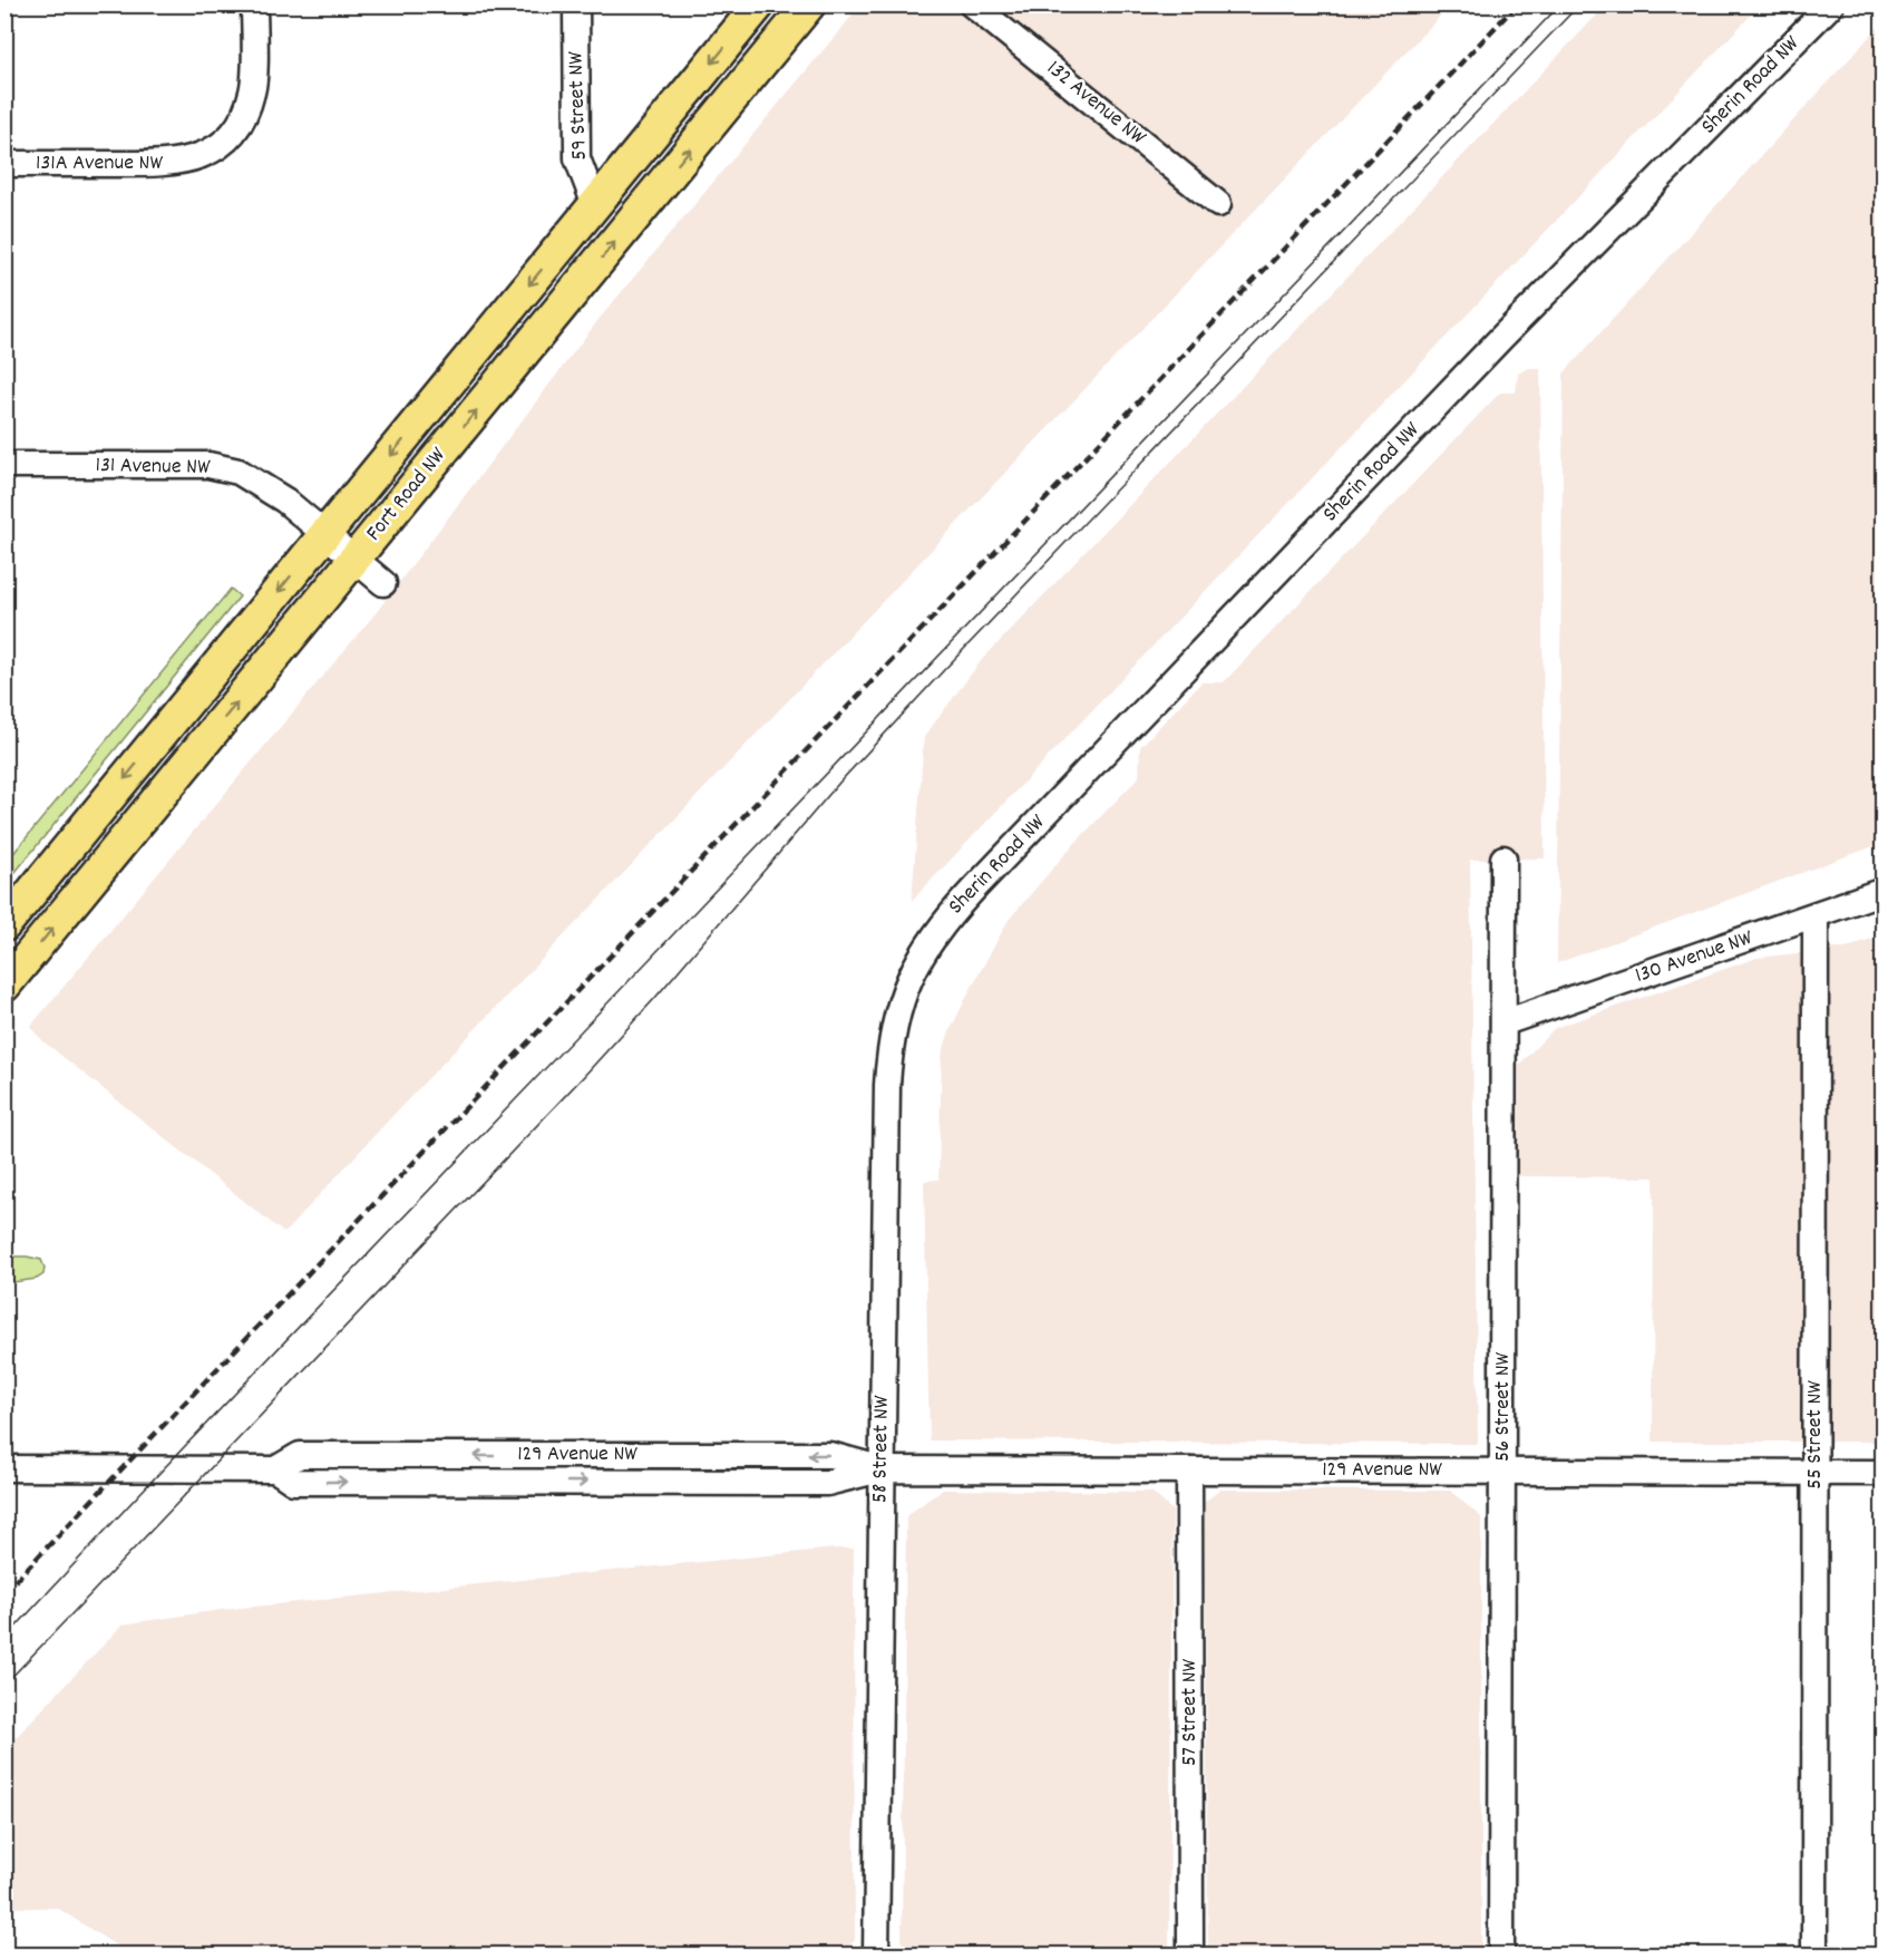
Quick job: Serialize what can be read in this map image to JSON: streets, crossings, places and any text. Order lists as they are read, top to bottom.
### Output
{
  "streets": {
    "main road": ["Fort Road NW"],
    "street": [
      "Sherin Road NW",
      "132 Avenue NW",
      "59 Street NW",
      "131A Avenue NW",
      "131 Avenue NW",
      "130 Avenue NW",
      "56 Street NW",
      "55 Street NW",
      "58 Street NW",
      "129 Avenue NW",
      "57 Street NW"
    ]
  },
  "crossings": [
    ["Sherin Road NW", "58 Street NW"],
    ["59 Street NW", "Fort Road NW"],
    ["131 Avenue NW", "Fort Road NW"],
    ["130 Avenue NW", "56 Street NW"],
    ["130 Avenue NW", "55 Street NW"],
    ["56 Street NW", "129 Avenue NW"],
    ["55 Street NW", "129 Avenue NW"],
    ["58 Street NW", "129 Avenue NW"],
    ["129 Avenue NW", "57 Street NW"]
  ]
}
